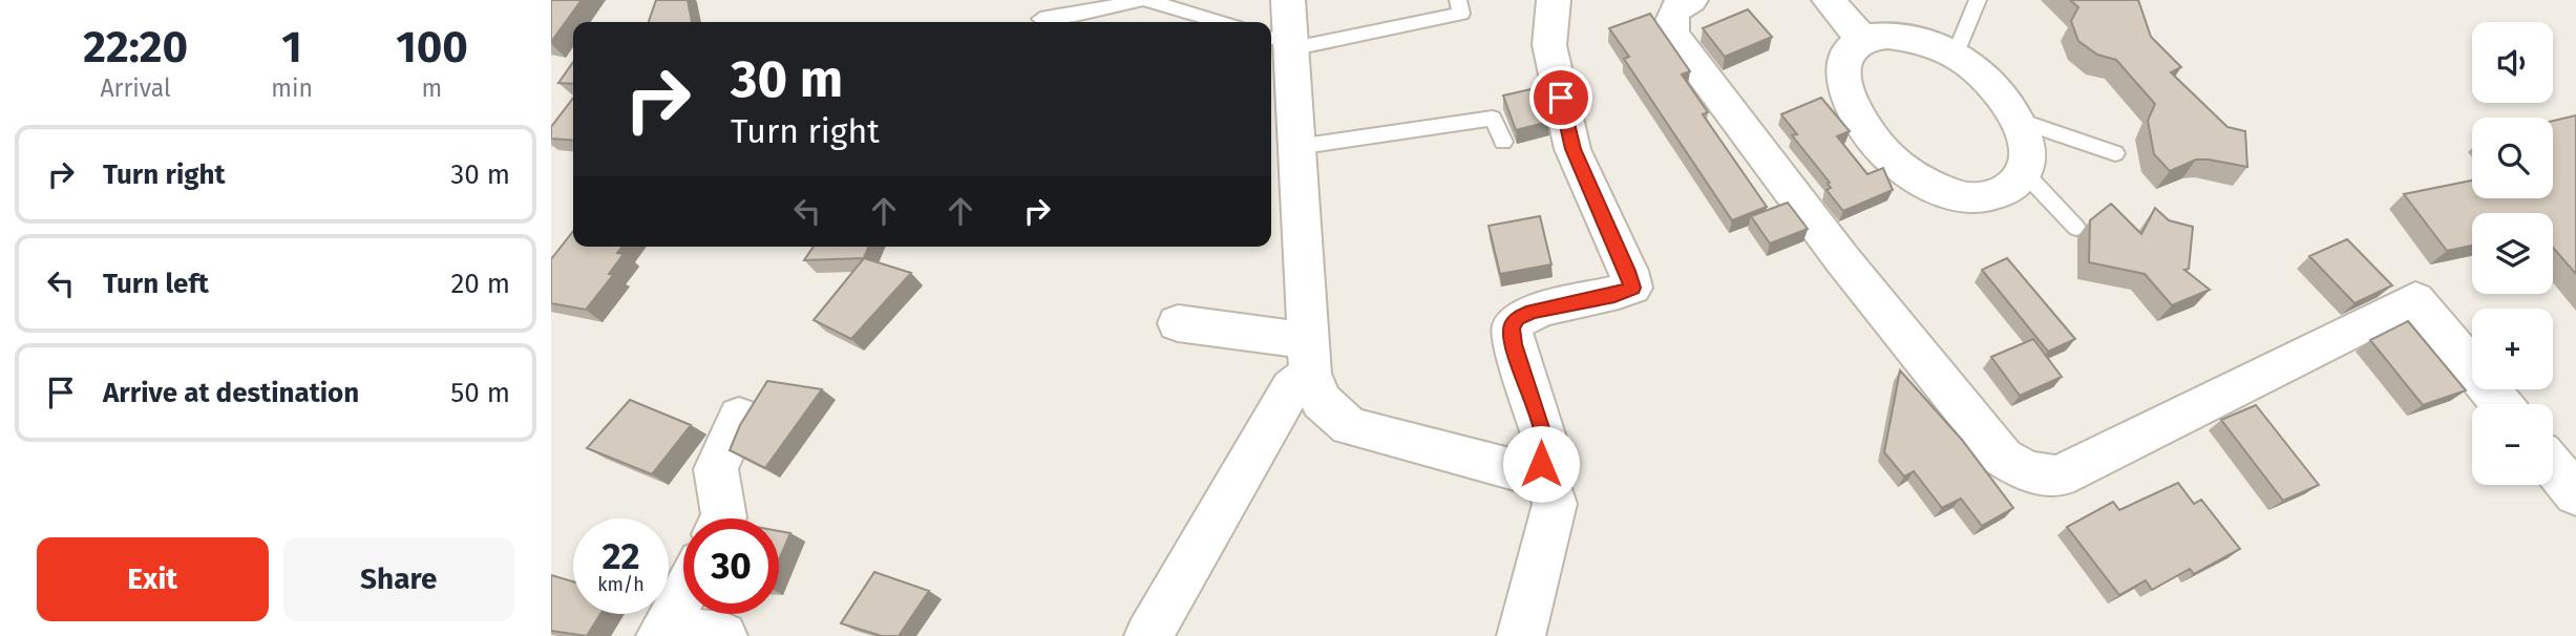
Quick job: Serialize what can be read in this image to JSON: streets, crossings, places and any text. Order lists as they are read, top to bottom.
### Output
{
  "page": {
    "eta": [
      "22:20",
      "Arrival",
      "1",
      "min",
      "100",
      "m"
    ],
    "map_buttons": ["+", "−"],
    "turn": ["30 m", "Turn right"],
    "list": [
      {
        "name": "Turn right",
        "value": "30 m"
      },
      {
        "name": "Turn left",
        "value": "20 m"
      },
      {
        "name": "Arrive at destination",
        "value": "50 m"
      }
    ],
    "speed": "22 km/h",
    "limit": "30",
    "buttons": ["Exit", "Share"]
  }
}
